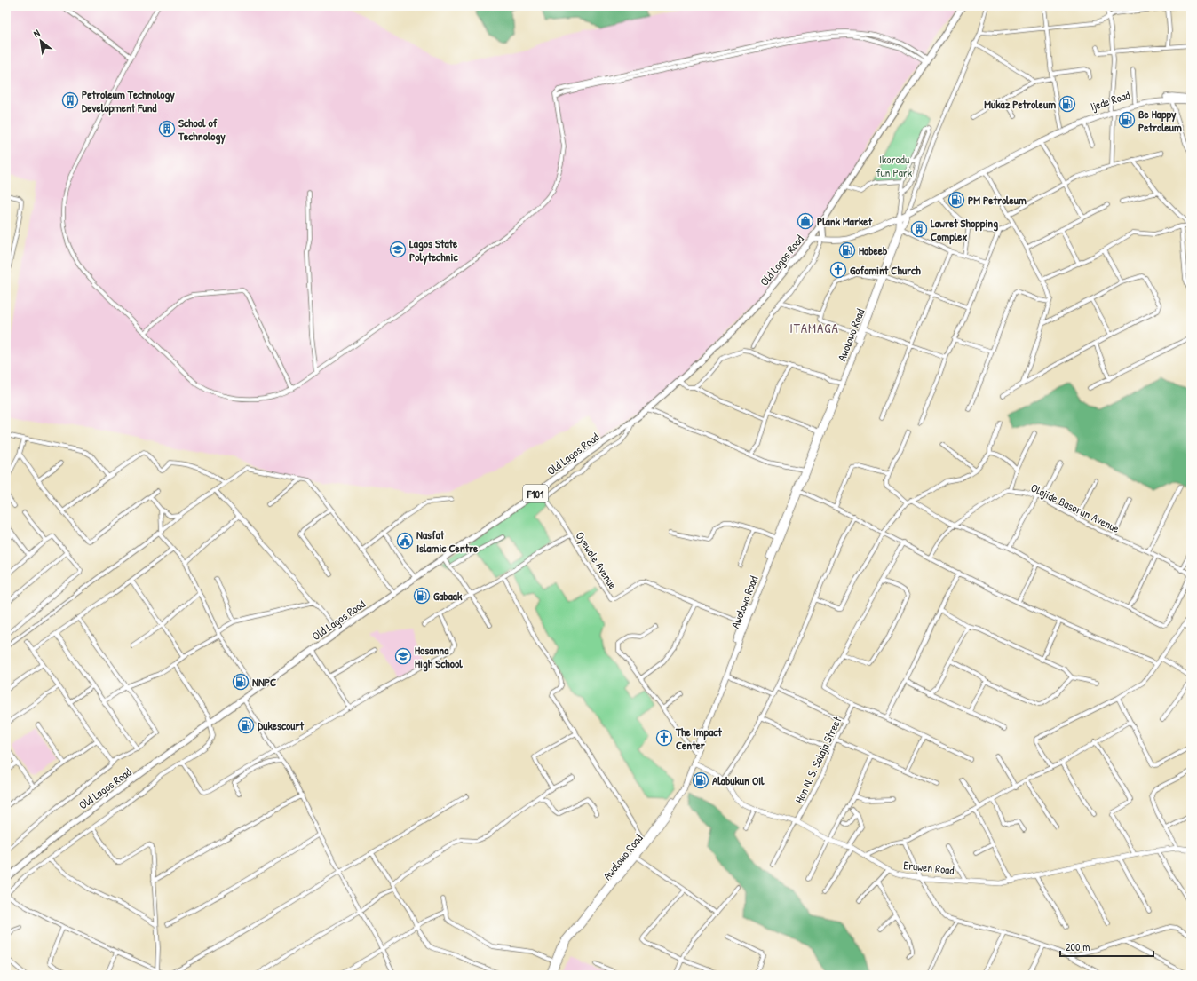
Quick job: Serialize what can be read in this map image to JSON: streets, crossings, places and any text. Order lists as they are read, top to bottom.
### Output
{
  "streets": {
    "main road": [
      "Ijede Road",
      "Old Lagos Road",
      "Awolowo Road",
      "F101"
    ],
    "street": [
      "Olajide Basorun Avenue",
      "Oyewole Avenue",
      "Hon N. S. Solaja Street",
      "Eruwen Road"
    ]
  },
  "crossings": [
    ["Old Lagos Road", "Oyewole Avenue"],
    ["Awolowo Road", "Oyewole Avenue"],
    ["Awolowo Road", "Eruwen Road"],
    ["Hon N. S. Solaja Street", "Eruwen Road"]
  ],
  "districts": ["ITAMAGA"],
  "parks": ["Ikorodu fun Park"],
  "places": {
    "building": ["Petroleum Technology Development Fund", "School of Technology", "Lawret Shopping Complex"],
    "fuel station": [
      "Mukaz Petroleum",
      "Be Happy Petroleum",
      "PM Petroleum",
      "Habeeb",
      "Gabaak",
      "NNPC",
      "Dukescourt",
      "Alabukun Oil"
    ],
    "shop": ["Plank Market"],
    "school or university": ["Lagos State Polytechnic", "Hosanna High School"],
    "church": ["Gofamint Church", "The Impact Center"],
    "public building": ["Nasfat Islamic Centre"]
  },
  "scale_bar": "200 m",
  "north": "top left"
}
